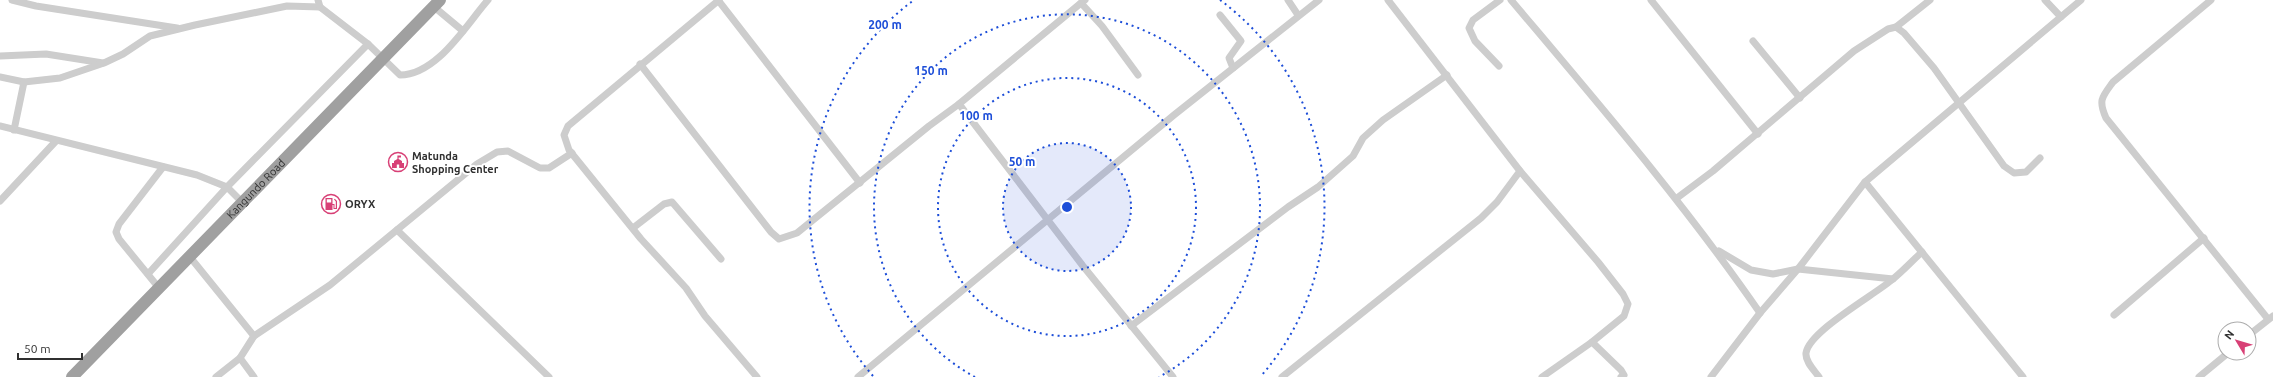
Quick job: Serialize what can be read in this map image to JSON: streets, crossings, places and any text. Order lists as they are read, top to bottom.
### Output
{
  "streets": {
    "highway": ["Kangundo Road"]
  },
  "places": {
    "public building": ["Matunda Shopping Center"],
    "fuel station": ["ORYX"]
  },
  "scale_bar": "50 m",
  "north": "top left",
  "rings": [
    "200 m",
    "150 m",
    "100 m",
    "50 m"
  ]
}
